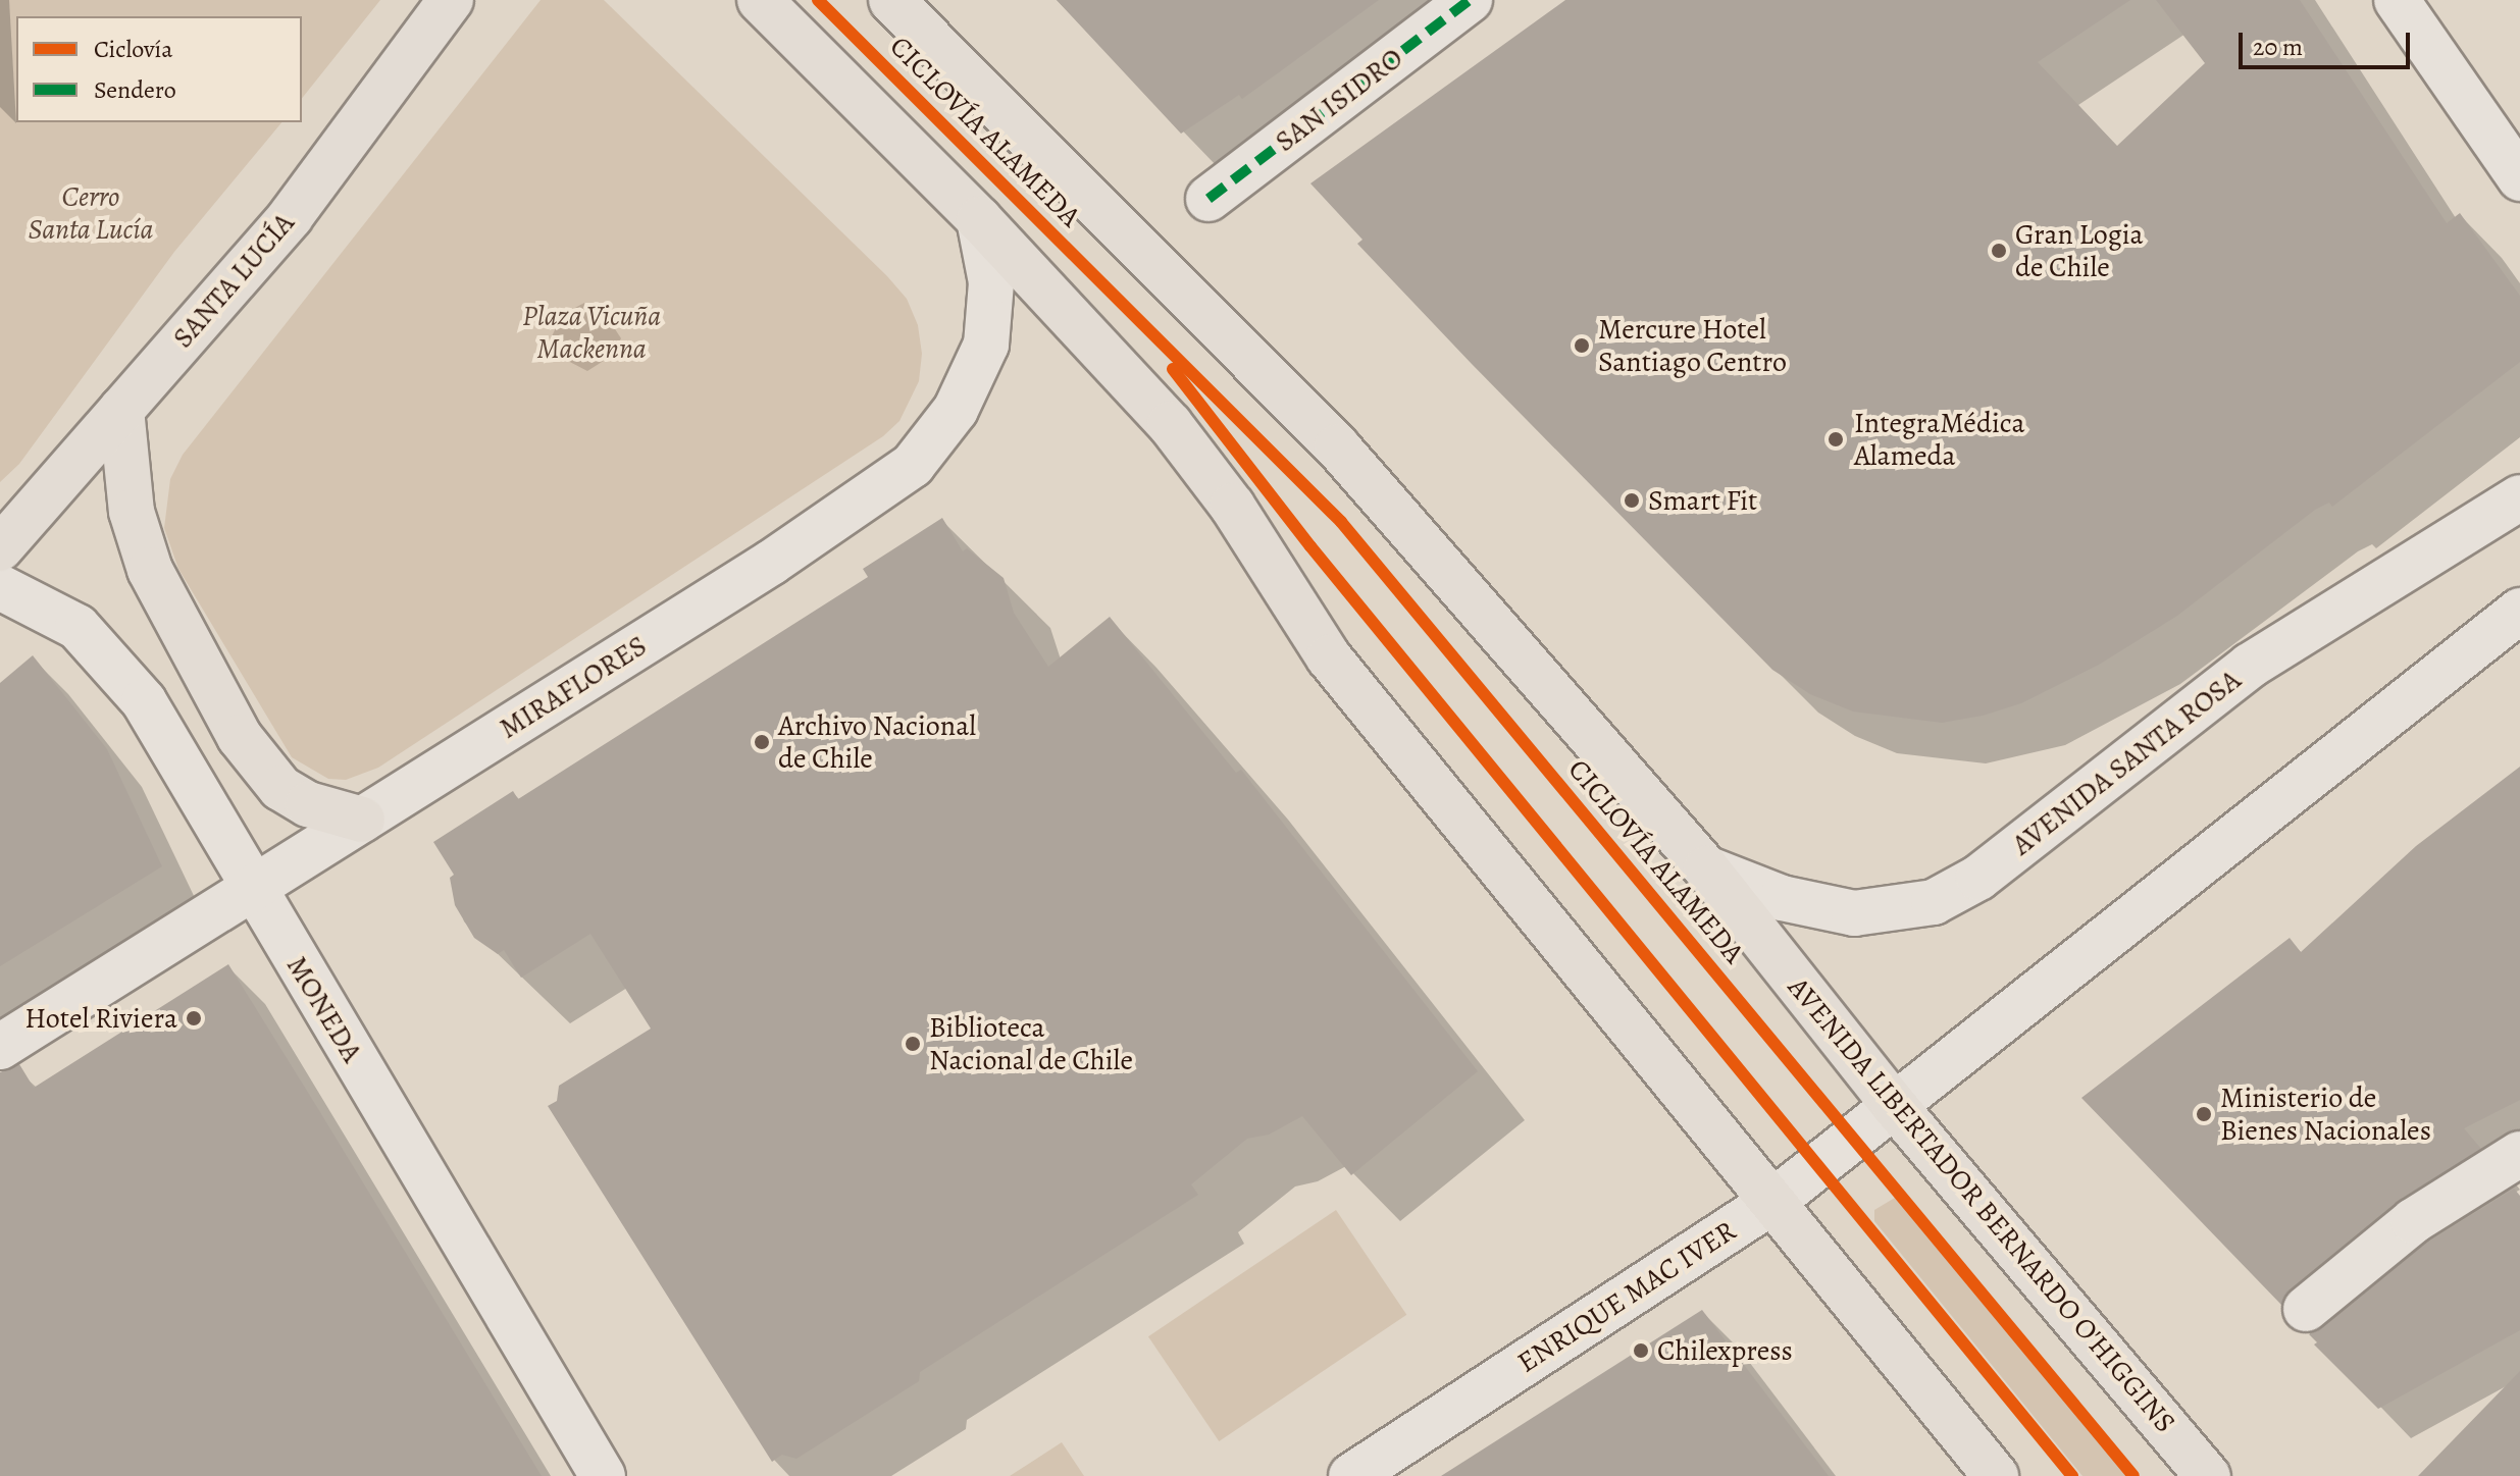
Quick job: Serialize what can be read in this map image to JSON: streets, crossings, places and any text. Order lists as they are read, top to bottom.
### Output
{
  "streets": {
    "main road": ["SANTA LUCÍA", "AVENIDA LIBERTADOR BERNARDO O'HIGGINS"],
    "street": [
      "SAN ISIDRO",
      "MIRAFLORES",
      "AVENIDA SANTA ROSA",
      "MONEDA",
      "ENRIQUE MAC IVER"
    ],
    "cycle path": ["CICLOVÍA ALAMEDA"]
  },
  "crossings": [
    ["MIRAFLORES", "MONEDA"],
    ["AVENIDA SANTA ROSA", "AVENIDA LIBERTADOR BERNARDO O'HIGGINS"],
    ["AVENIDA LIBERTADOR BERNARDO O'HIGGINS", "ENRIQUE MAC IVER"]
  ],
  "parks": ["Cerro Santa Lucía", "Plaza Vicuña Mackenna"],
  "places": [
    "Gran Logia de Chile",
    "Mercure Hotel Santiago Centro",
    "IntegraMédica Alameda",
    "Smart Fit",
    "Archivo Nacional de Chile",
    "Hotel Riviera",
    "Biblioteca Nacional de Chile",
    "Ministerio de Bienes Nacionales",
    "Chilexpress"
  ],
  "legend": ["Ciclovía", "Sendero"],
  "scale_bar": "20 m"
}
